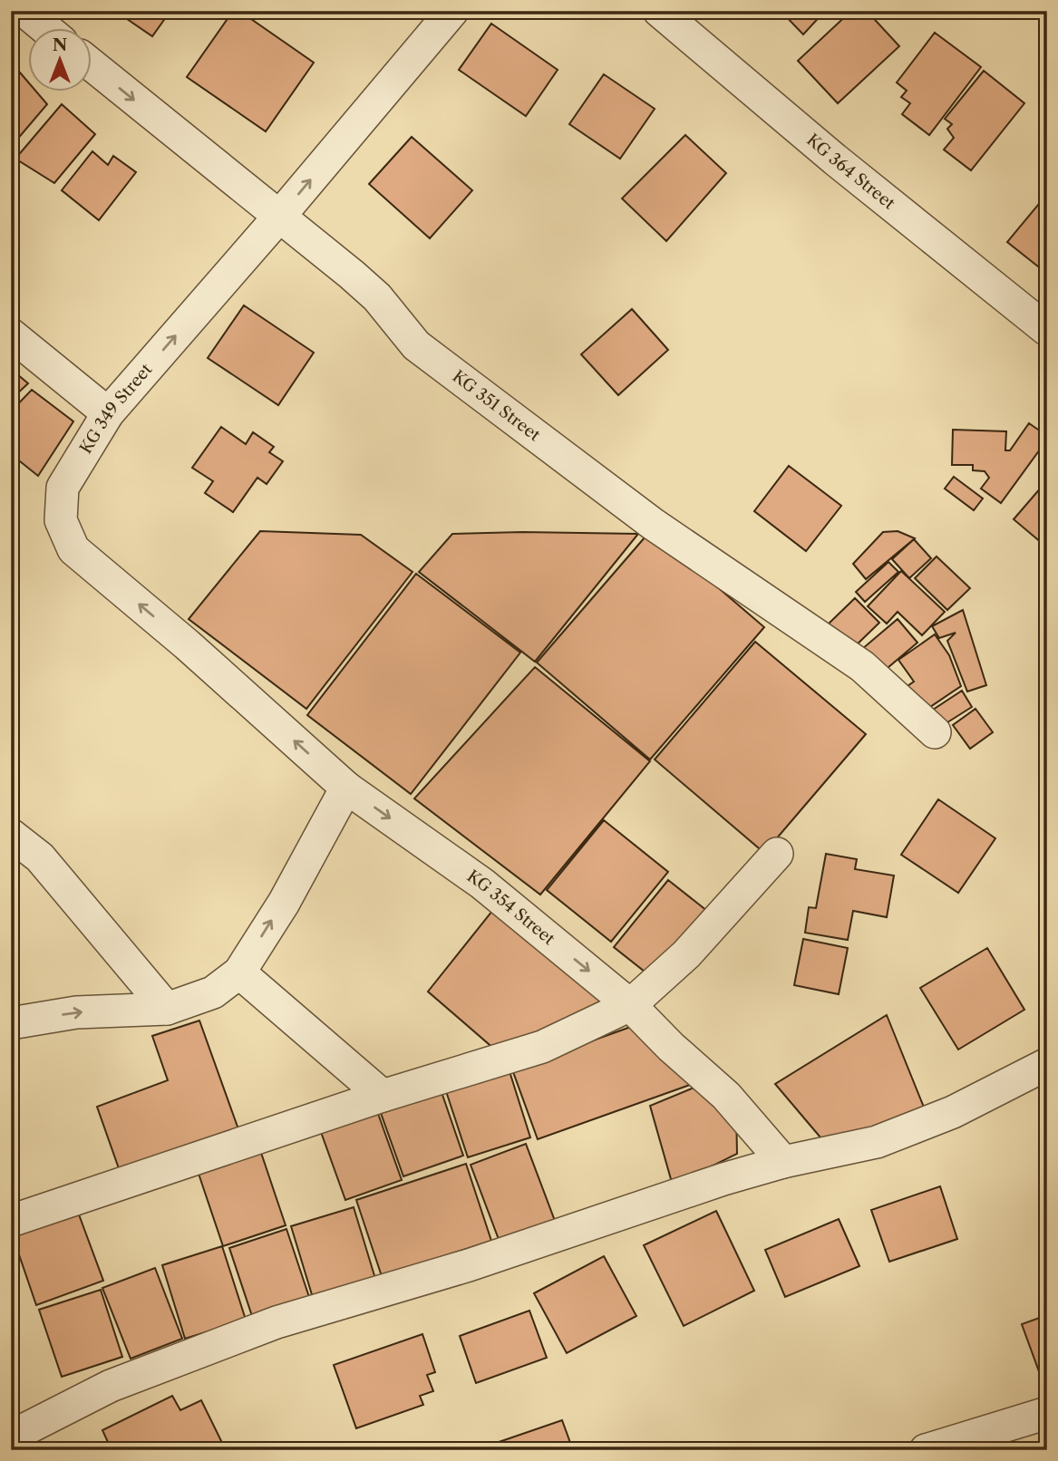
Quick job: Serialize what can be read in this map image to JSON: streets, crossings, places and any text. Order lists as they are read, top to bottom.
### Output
{
  "streets": {
    "street": [
      "KG 364 Street",
      "KG 351 Street",
      "KG 349 Street",
      "KG 354 Street"
    ]
  },
  "crossings": [
    ["KG 351 Street", "KG 349 Street"],
    ["KG 349 Street", "KG 354 Street"]
  ],
  "north": "top"
}
